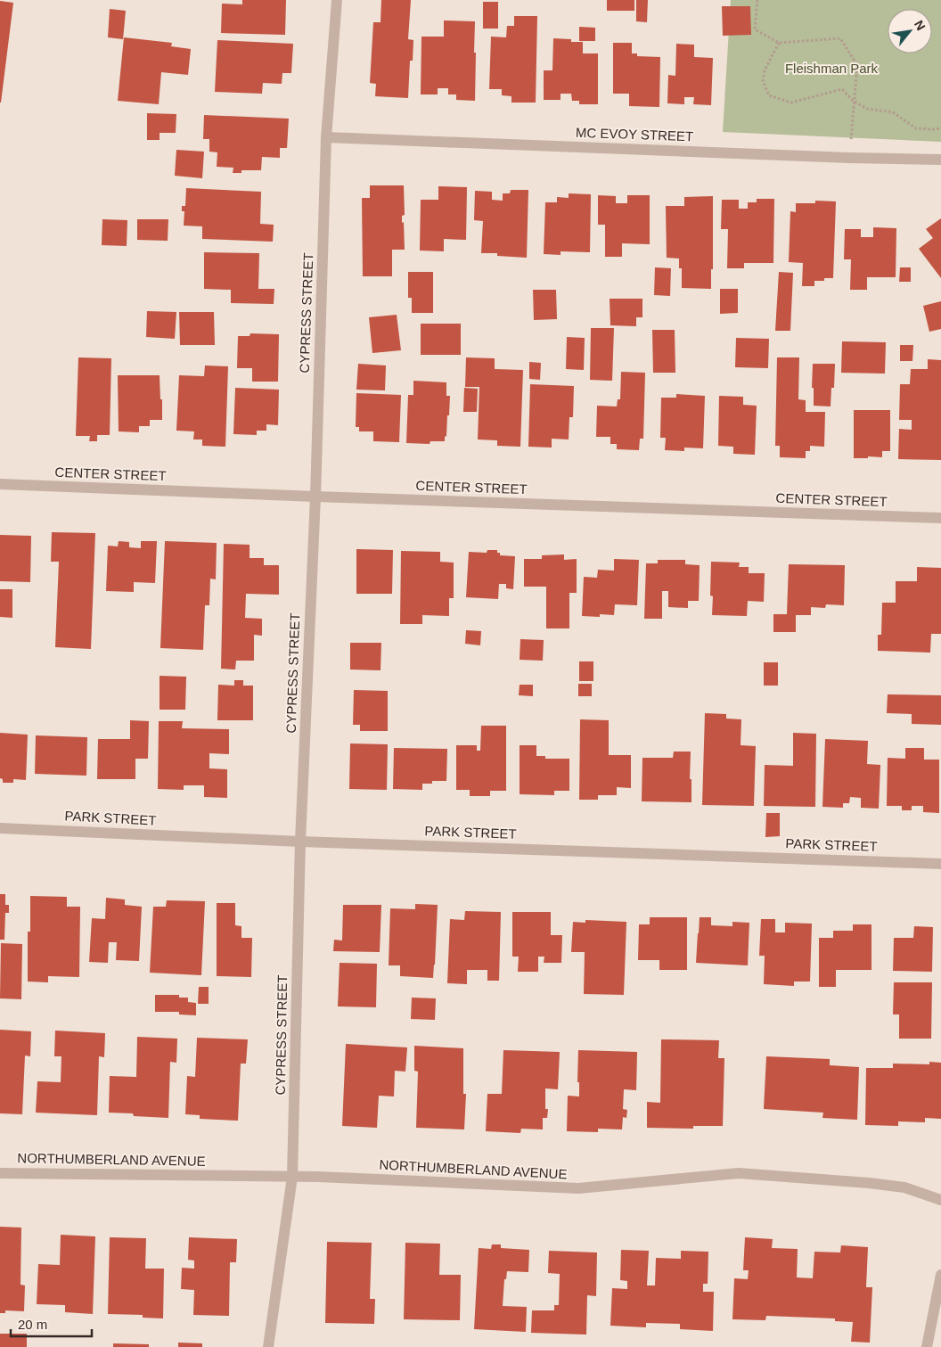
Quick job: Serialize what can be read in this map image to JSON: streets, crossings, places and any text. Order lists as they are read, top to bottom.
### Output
{
  "streets": {
    "street": [
      "MC EVOY STREET",
      "CYPRESS STREET",
      "CENTER STREET",
      "PARK STREET",
      "NORTHUMBERLAND AVENUE"
    ]
  },
  "crossings": [
    ["MC EVOY STREET", "CYPRESS STREET"],
    ["CYPRESS STREET", "CENTER STREET"],
    ["CYPRESS STREET", "PARK STREET"],
    ["CYPRESS STREET", "NORTHUMBERLAND AVENUE"]
  ],
  "parks": ["Fleishman Park"],
  "scale_bar": "20 m",
  "north": "top right"
}
